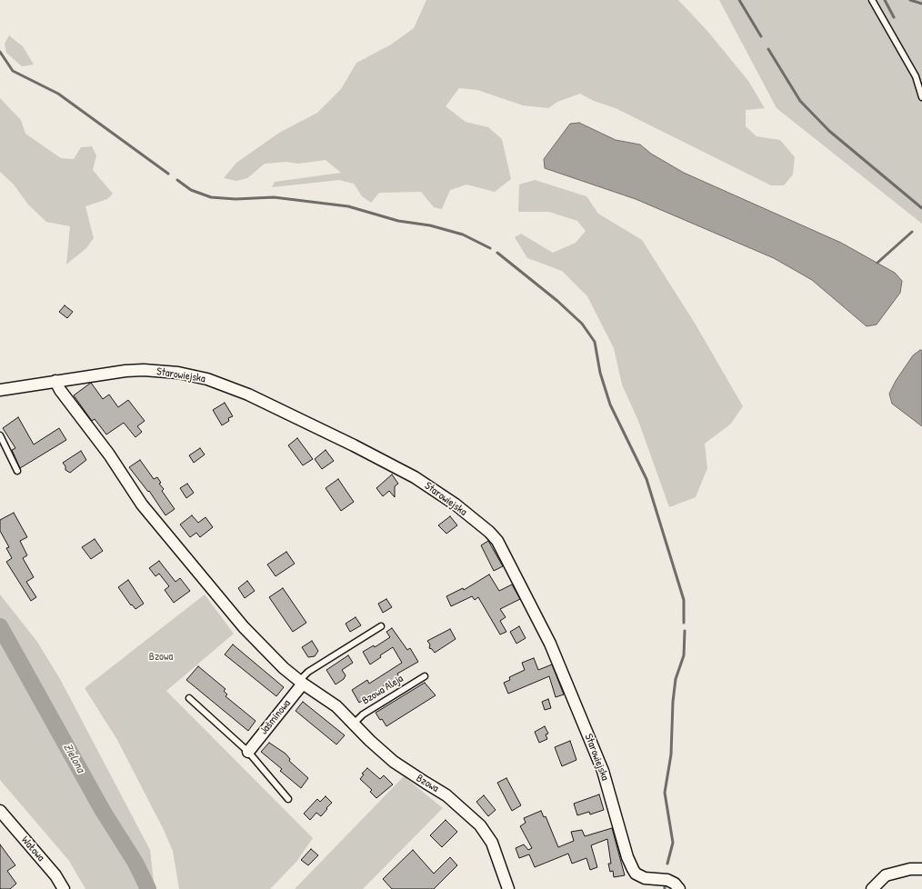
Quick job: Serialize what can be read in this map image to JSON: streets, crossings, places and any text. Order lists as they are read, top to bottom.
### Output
{
  "streets": {
    "street": [
      "Starowiejska",
      "Jaśminowa",
      "Bzowa",
      "Wałowa"
    ],
    "lane": ["Bzowa Aleja"]
  },
  "crossings": [
    ["Starowiejska", "Bzowa"],
    ["Bzowa Aleja", "Bzowa"],
    ["Jaśminowa", "Bzowa"]
  ],
  "water": ["Zielona"],
  "parks": ["Bzowa"]
}
